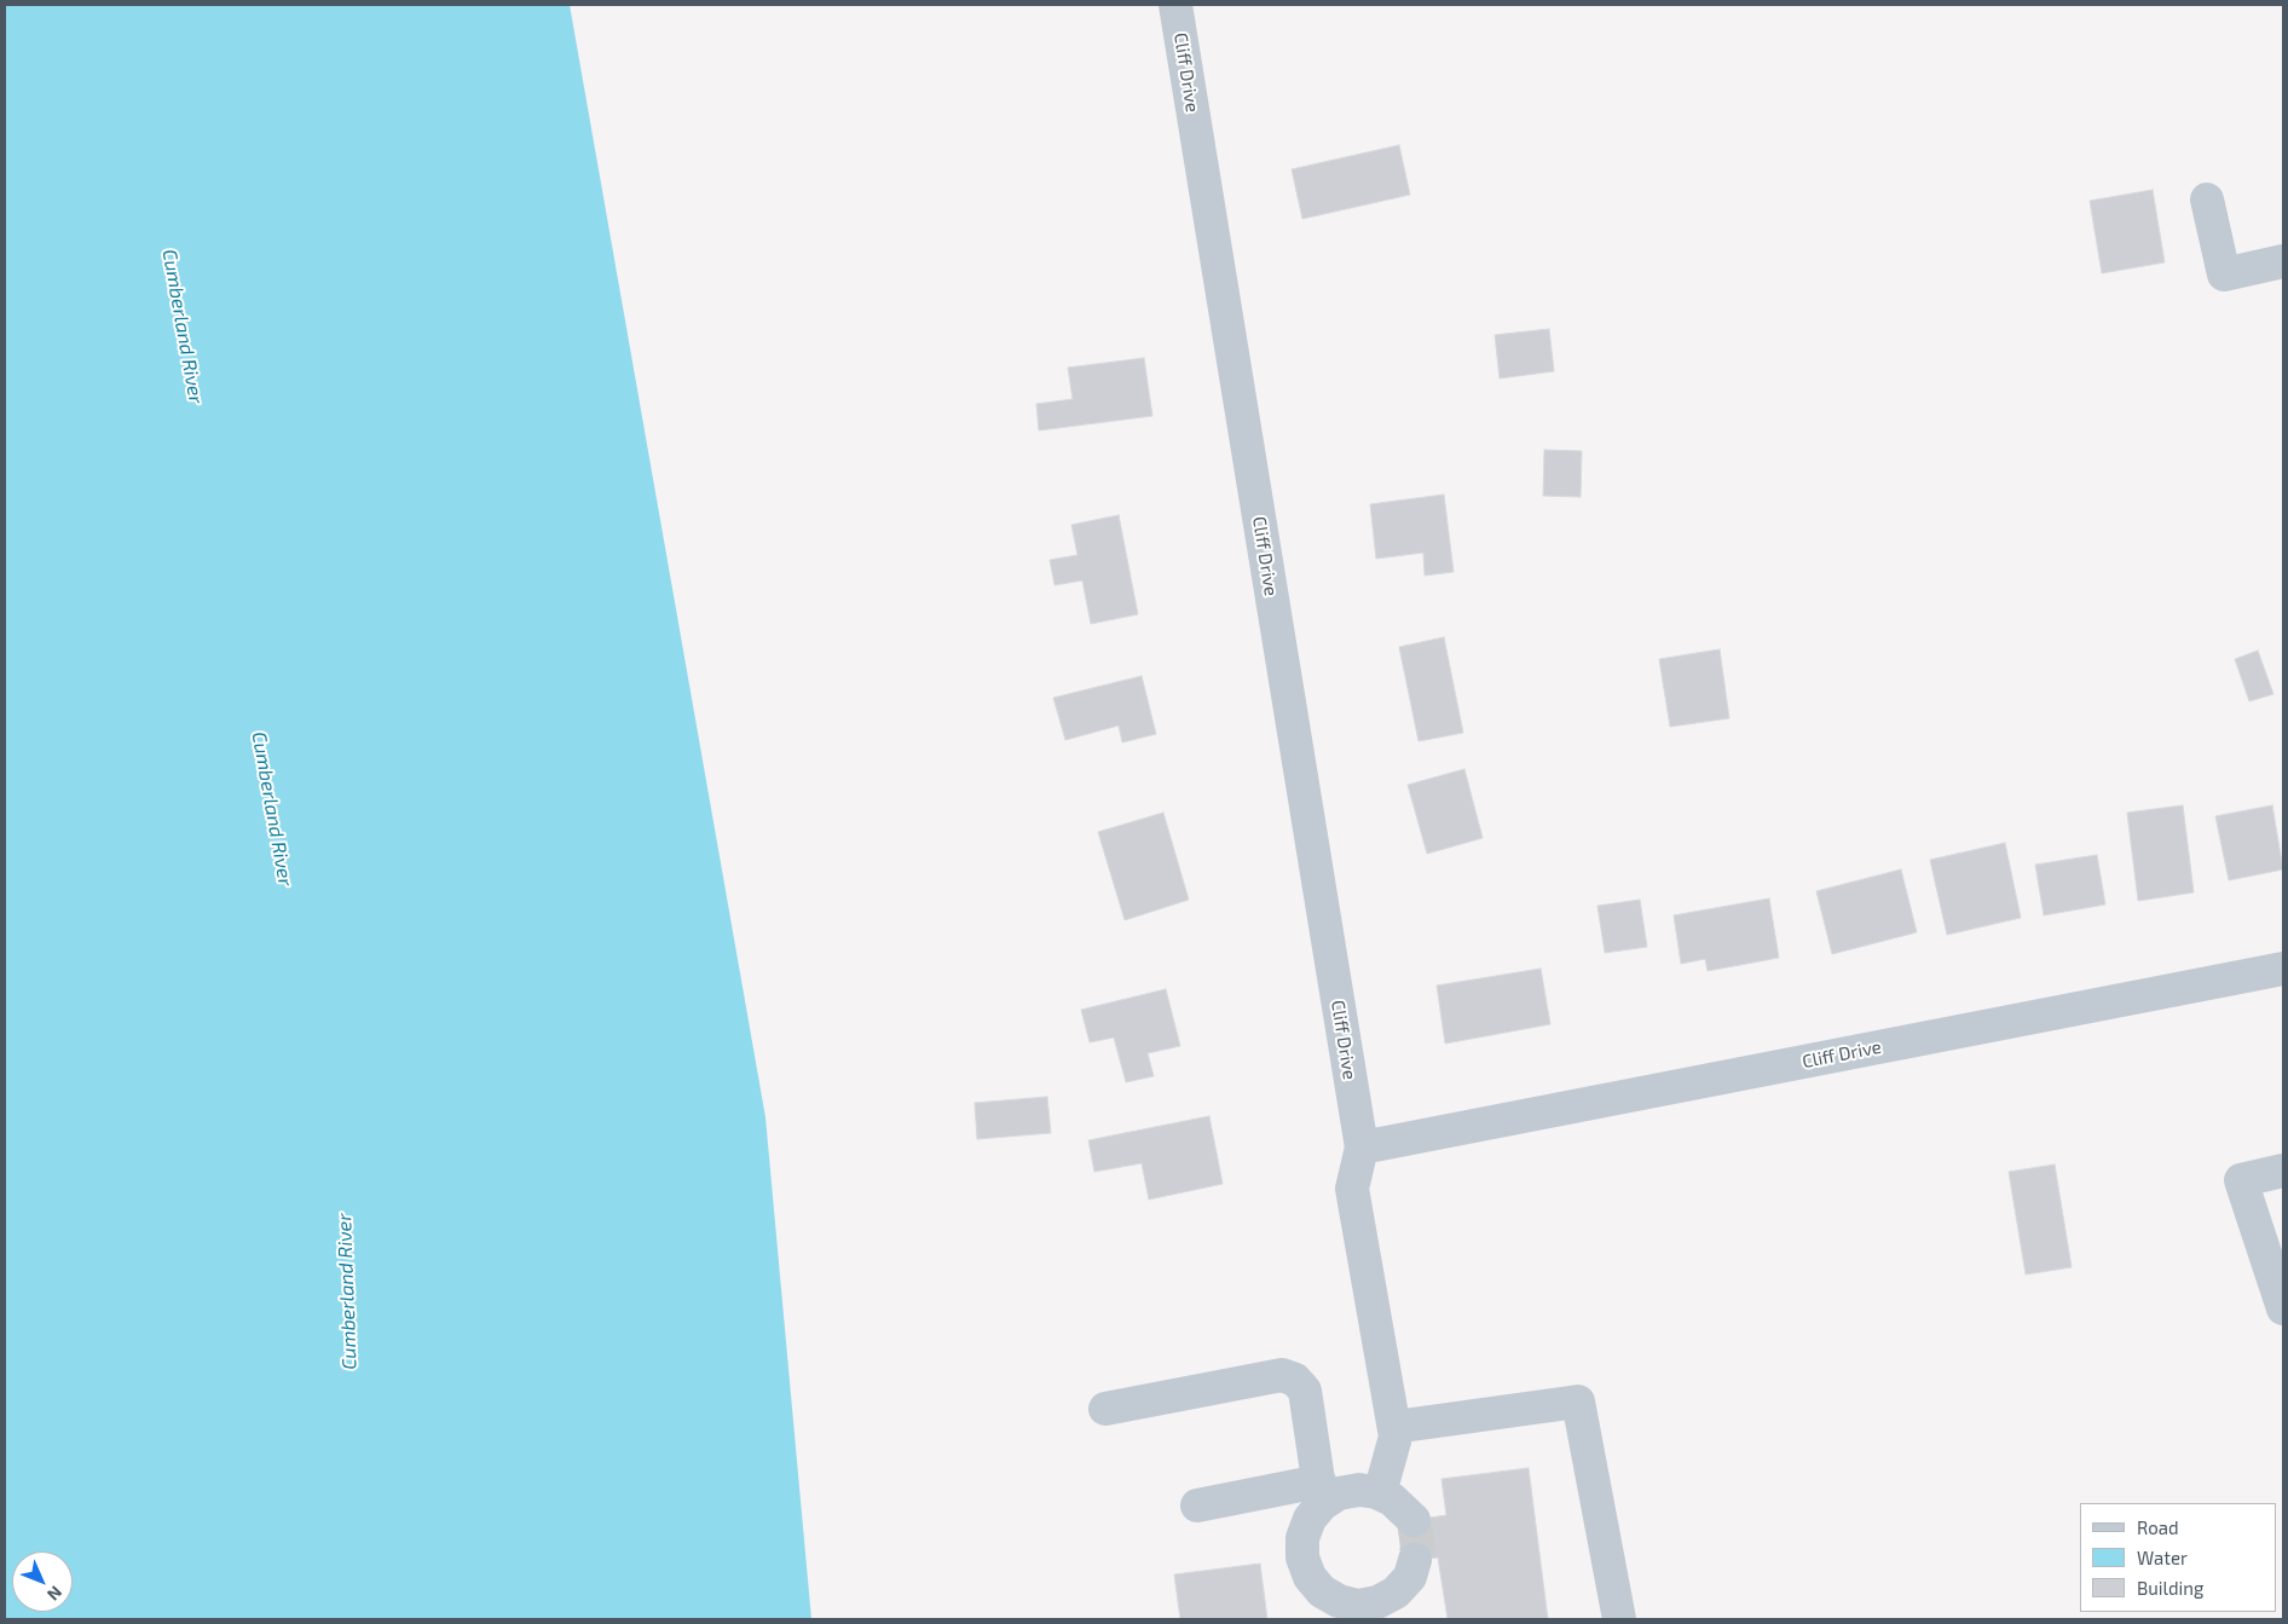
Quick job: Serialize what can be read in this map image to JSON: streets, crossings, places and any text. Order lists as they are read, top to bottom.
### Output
{
  "streets": {
    "street": ["Cliff Drive"]
  },
  "water": ["Cumberland River"],
  "legend": ["Road", "Water", "Building"],
  "north": "bottom right"
}
